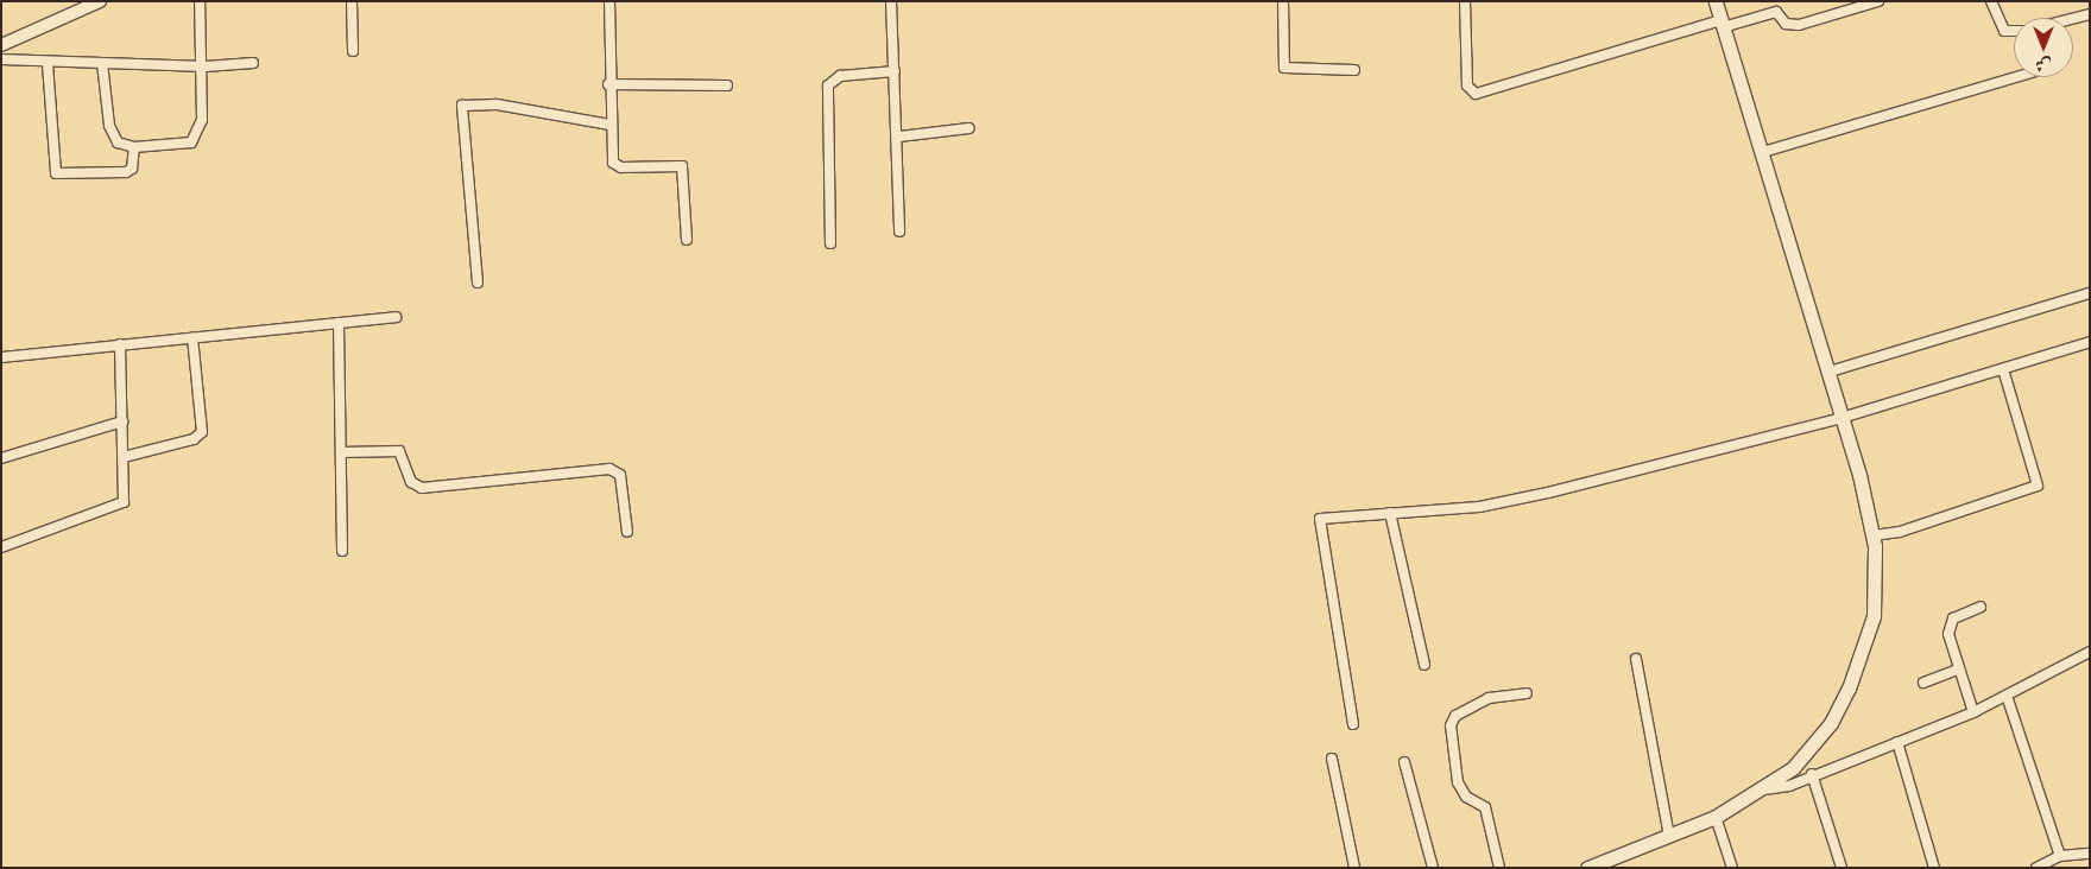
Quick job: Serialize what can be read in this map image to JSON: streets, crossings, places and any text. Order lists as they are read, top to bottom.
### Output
{
  "north": "bottom"
}
